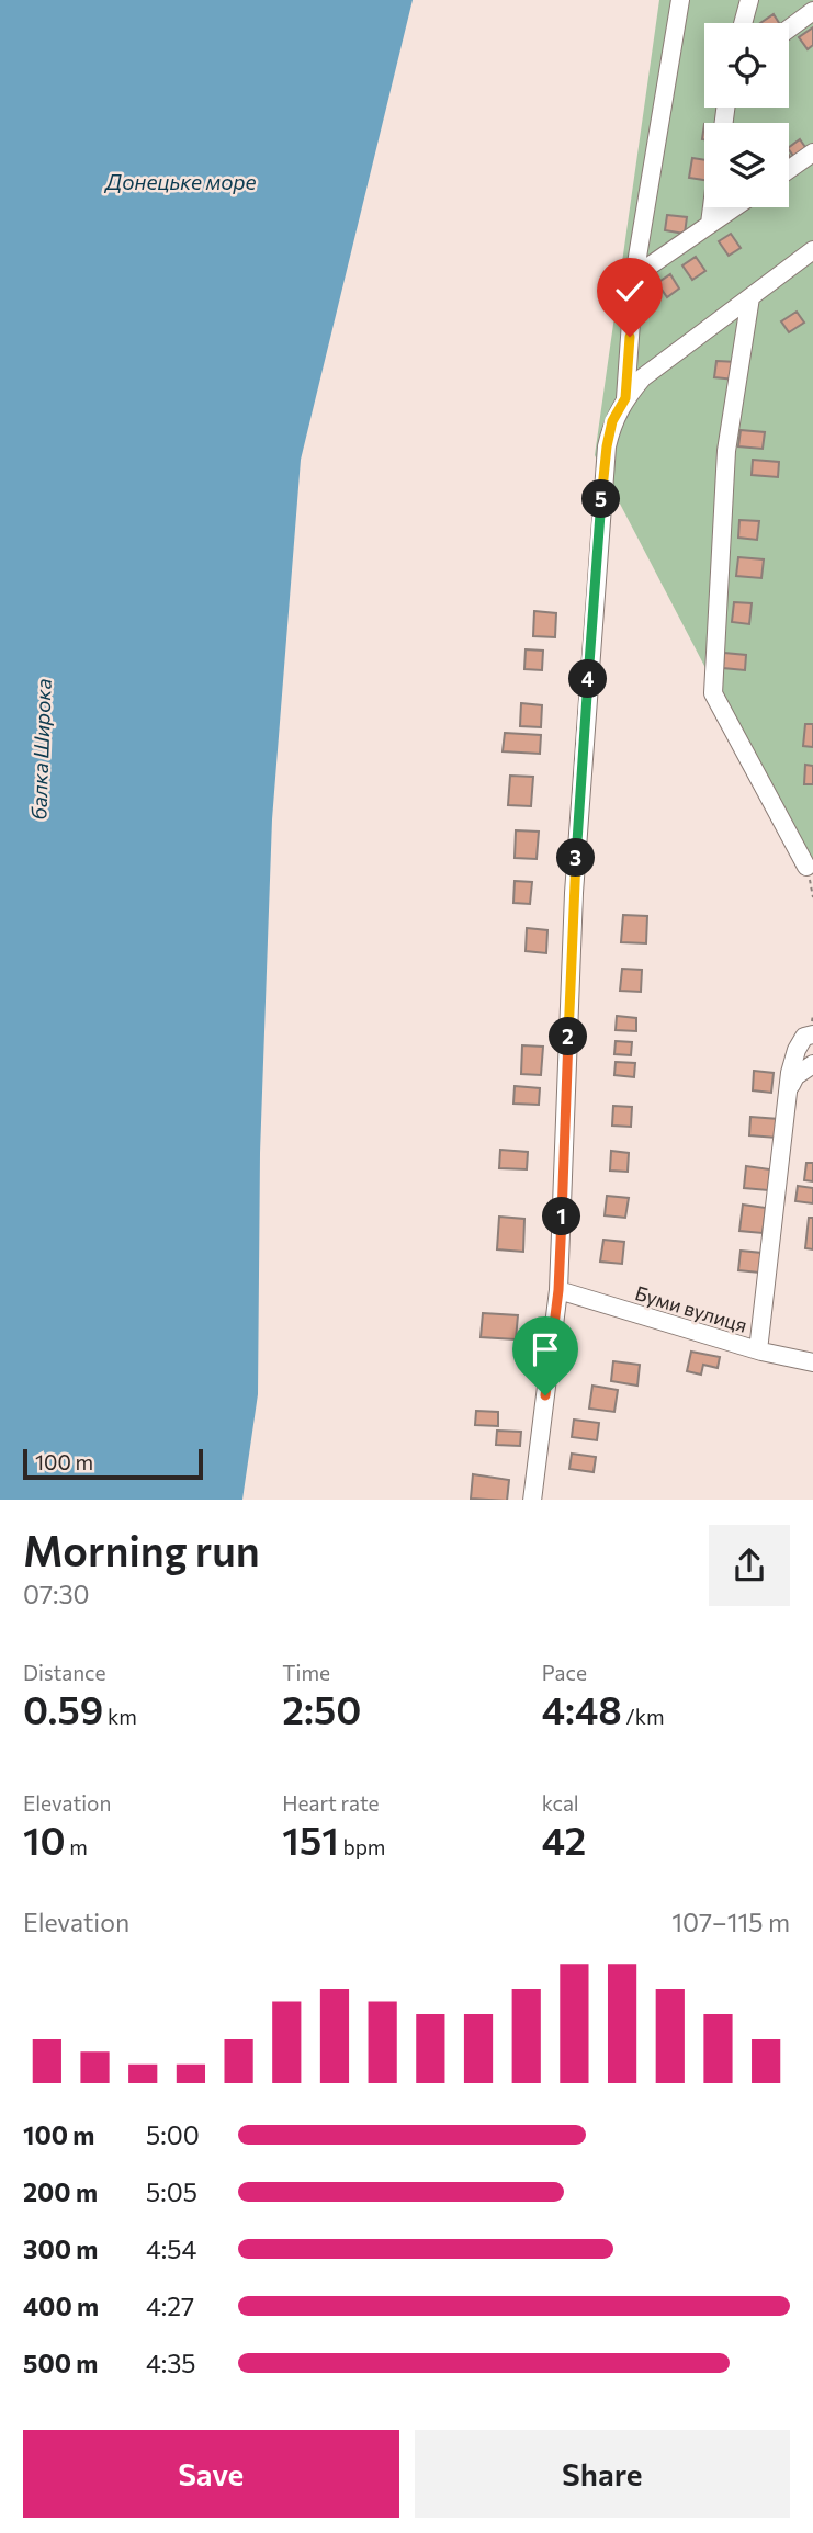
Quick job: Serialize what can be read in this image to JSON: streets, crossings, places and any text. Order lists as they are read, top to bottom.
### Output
{
  "streets": {
    "street": ["Буми вулиця"]
  },
  "water": ["Донецьке море", "балка Широка"],
  "scale_bar": "100 m",
  "page": {
    "pins": [
      "5",
      "4",
      "3",
      "2",
      "1"
    ],
    "scale": "100 m",
    "heading": ["Morning run", "07:30"],
    "stats": [
      ["Distance", "0.59 km"],
      ["Time", "2:50"],
      ["Pace", "4:48 /km"],
      ["Elevation", "10 m"],
      ["Heart rate", "151 bpm"],
      ["kcal", "42"]
    ],
    "chart": ["Elevation", "107–115 m"],
    "list": [
      {
        "name": "100 m",
        "note": "5:00"
      },
      {
        "name": "200 m",
        "note": "5:05"
      },
      {
        "name": "300 m",
        "note": "4:54"
      },
      {
        "name": "400 m",
        "note": "4:27"
      },
      {
        "name": "500 m",
        "note": "4:35"
      }
    ],
    "buttons": ["Save", "Share"]
  }
}
